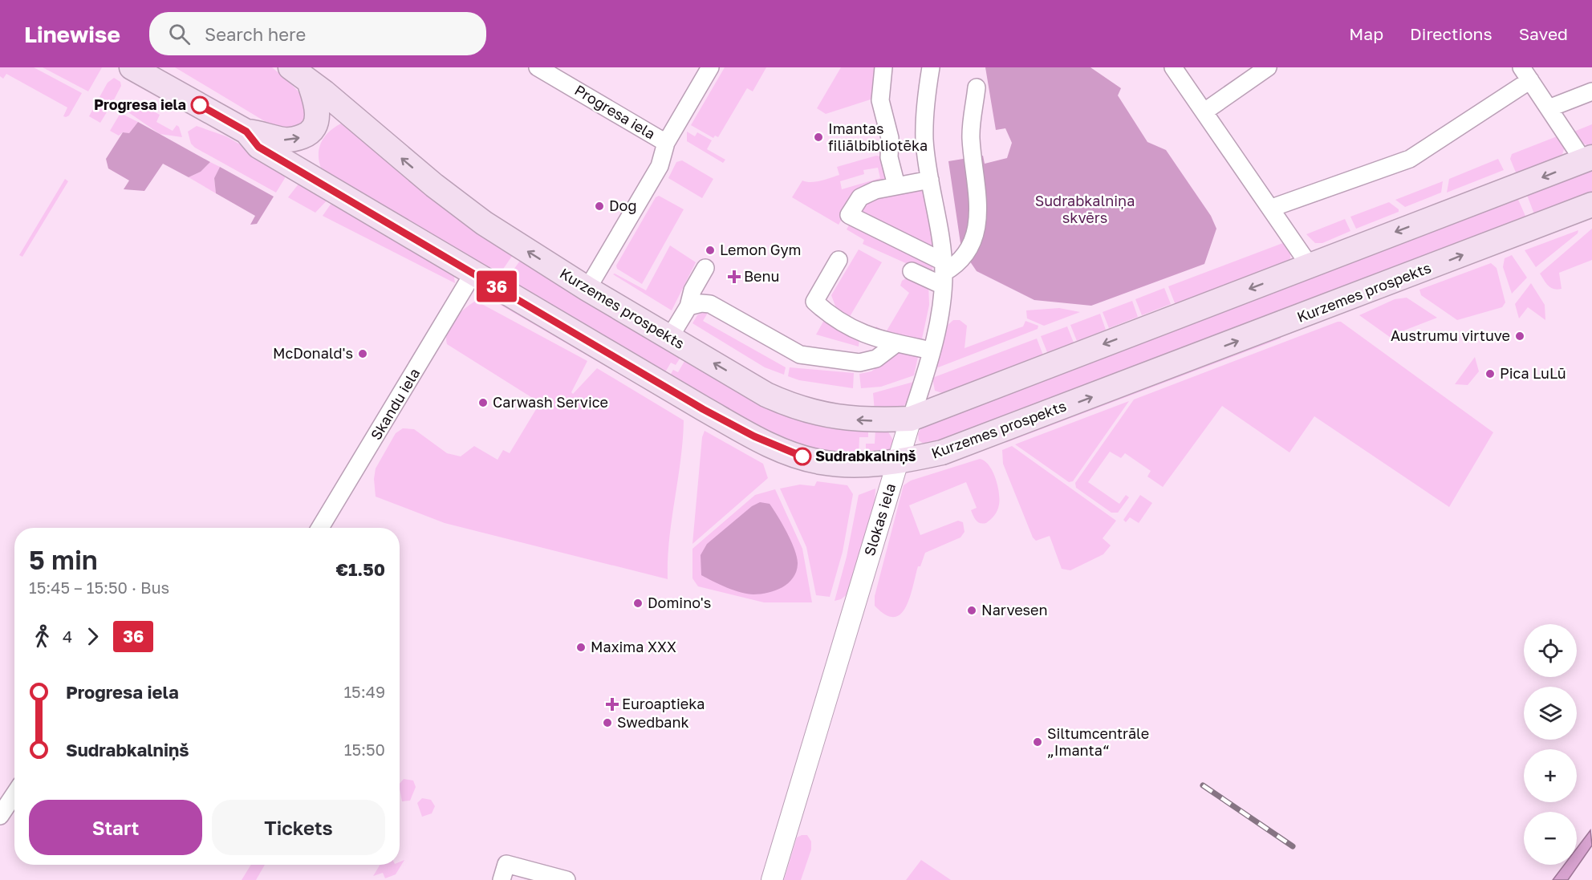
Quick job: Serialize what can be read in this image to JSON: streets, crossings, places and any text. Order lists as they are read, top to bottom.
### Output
{
  "streets": {
    "main road": ["Kurzemes prospekts"],
    "street": ["Progresa iela", "Skandu iela", "Slokas iela"]
  },
  "crossings": [
    ["Kurzemes prospekts", "Skandu iela"],
    ["Kurzemes prospekts", "Slokas iela"]
  ],
  "parks": ["Sudrabkalniņa skvērs"],
  "places": {
    "other": [
      "Progresa iela",
      "Imantas filiālbibliotēka",
      "Dog",
      "Lemon Gym",
      "Austrumu virtuve",
      "McDonald's",
      "Pica LuLū",
      "Carwash Service",
      "Sudrabkalniņš",
      "Domino's",
      "Narvesen",
      "Maxima XXX",
      "Swedbank",
      "Siltumcentrāle „Imanta“"
    ],
    "health": ["Benu", "Euroaptieka"]
  },
  "lines": ["bus line 36"],
  "page": {
    "header": "Linewise",
    "search": "Search here",
    "nav": ["Map", "Directions", "Saved"],
    "on_map": "36",
    "heading": ["5 min", "15:45 – 15:50 · Bus", "€1.50"],
    "legs": ["4", "36"],
    "map_buttons": ["+", "−"],
    "list": [
      {
        "name": "Progresa iela",
        "value": "15:49"
      },
      {
        "name": "Sudrabkalniņš",
        "value": "15:50"
      }
    ],
    "buttons": ["Start", "Tickets"]
  }
}
